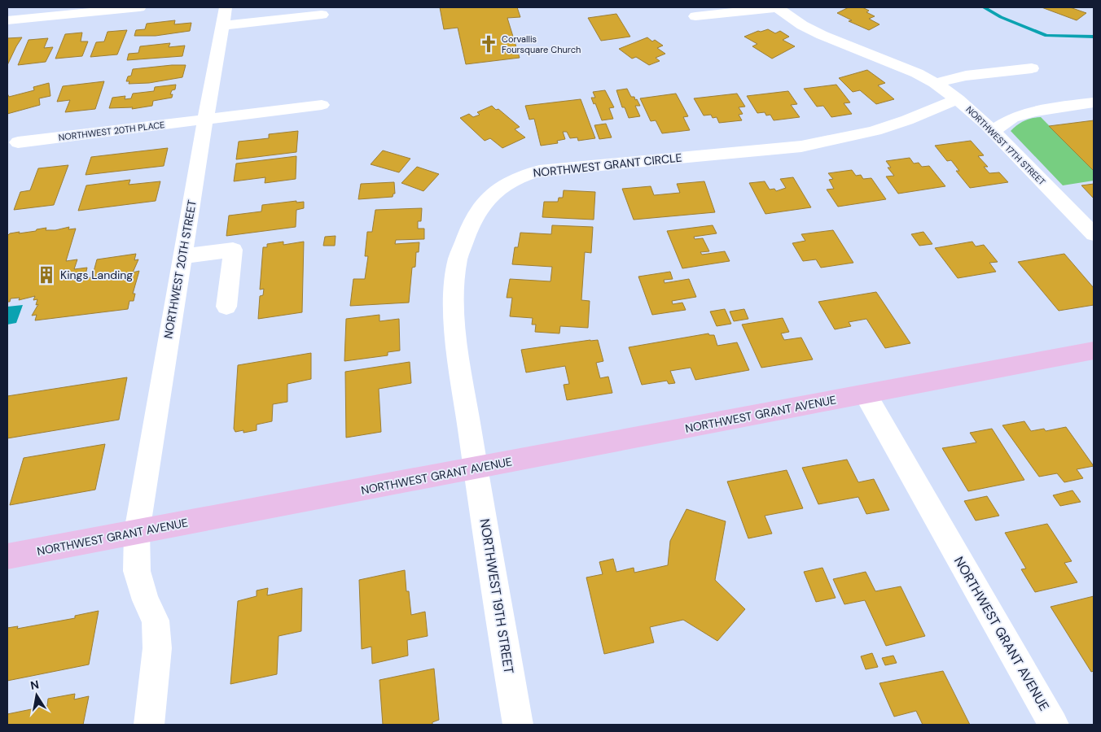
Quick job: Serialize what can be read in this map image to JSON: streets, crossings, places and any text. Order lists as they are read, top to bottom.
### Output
{
  "streets": {
    "main road": ["NORTHWEST GRANT AVENUE"],
    "street": [
      "NORTHWEST 20TH PLACE",
      "NORTHWEST 17TH STREET",
      "NORTHWEST GRANT CIRCLE",
      "NORTHWEST 20TH STREET",
      "NORTHWEST 19TH STREET"
    ]
  },
  "crossings": [
    ["NORTHWEST 20TH PLACE", "NORTHWEST 20TH STREET"],
    ["NORTHWEST 17TH STREET", "NORTHWEST GRANT CIRCLE"],
    ["NORTHWEST GRANT CIRCLE", "NORTHWEST GRANT AVENUE"],
    ["NORTHWEST GRANT CIRCLE", "NORTHWEST 19TH STREET"],
    ["NORTHWEST 20TH STREET", "NORTHWEST GRANT AVENUE"],
    ["NORTHWEST GRANT AVENUE", "NORTHWEST 19TH STREET"]
  ],
  "places": {
    "church": ["Corvallis Foursquare Church"],
    "building": ["Kings Landing"]
  },
  "north": "top"
}
